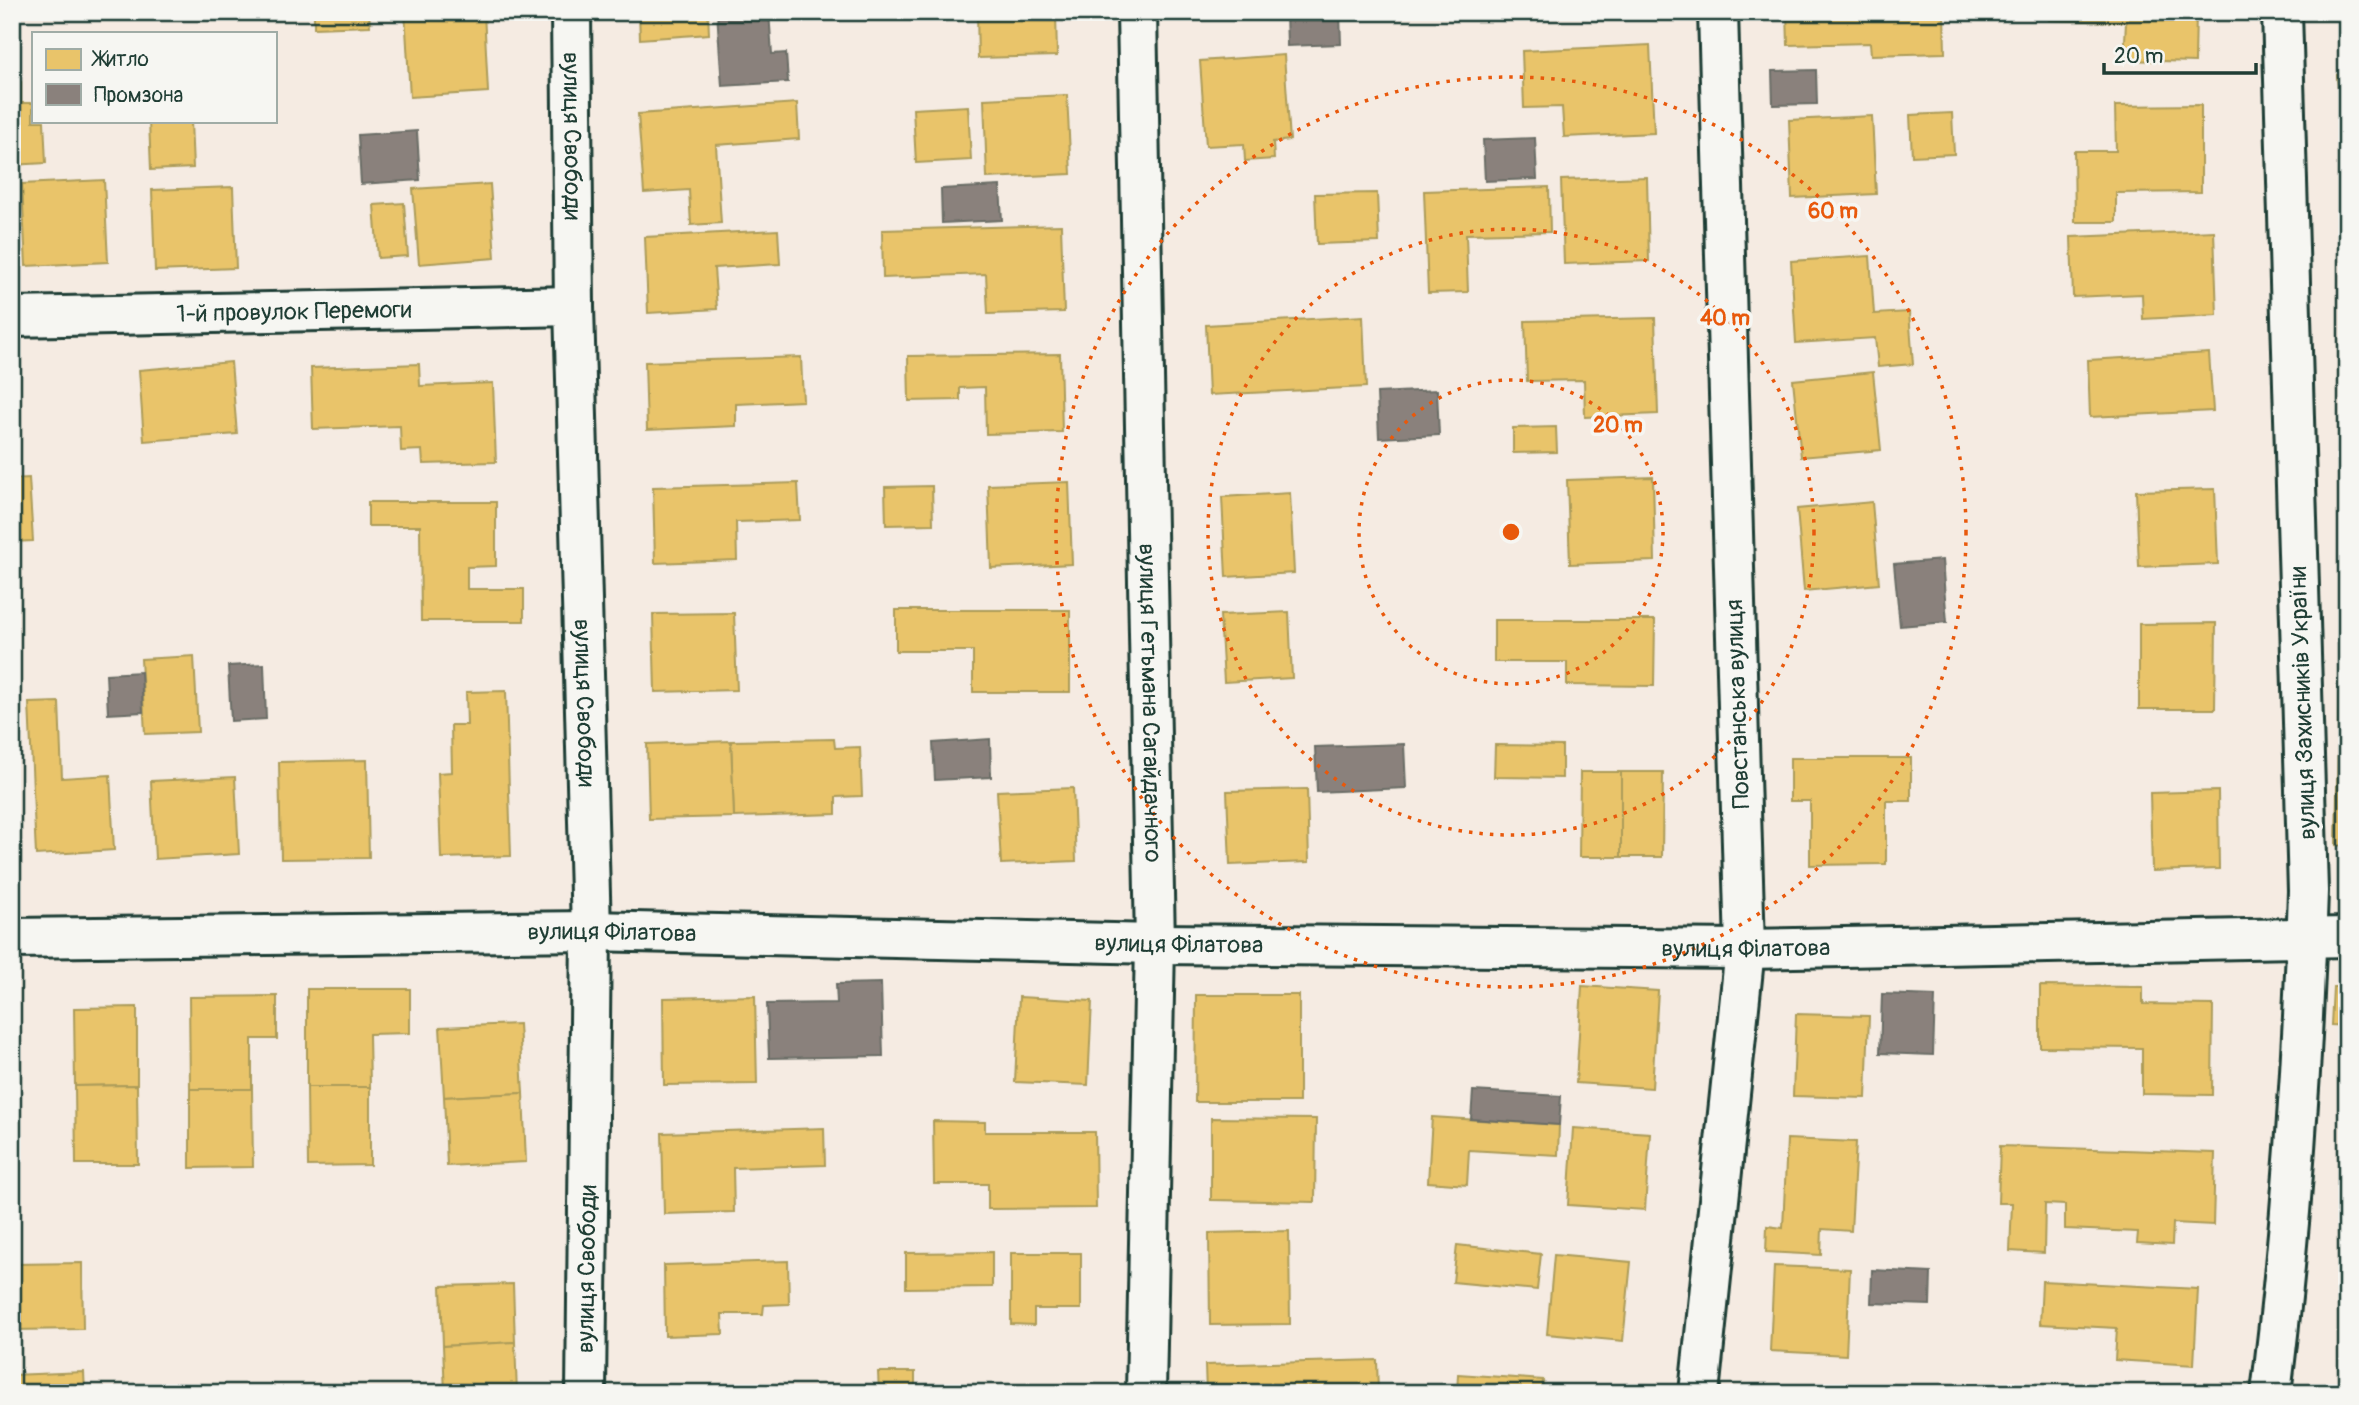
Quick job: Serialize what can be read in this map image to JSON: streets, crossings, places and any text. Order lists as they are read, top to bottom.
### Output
{
  "streets": {
    "street": [
      "вулиця Свободи",
      "1-й провулок Перемоги",
      "вулиця Гетьмана Сагайдачного",
      "вулиця Захисників України",
      "Повстанська вулиця",
      "вулиця Філатова"
    ]
  },
  "crossings": [
    ["вулиця Свободи", "1-й провулок Перемоги"],
    ["вулиця Свободи", "вулиця Філатова"],
    ["вулиця Гетьмана Сагайдачного", "вулиця Філатова"],
    ["вулиця Захисників України", "вулиця Філатова"],
    ["Повстанська вулиця", "вулиця Філатова"]
  ],
  "legend": ["Житло", "Промзона"],
  "scale_bar": "20 m",
  "rings": ["60 m", "40 m", "20 m"]
}
